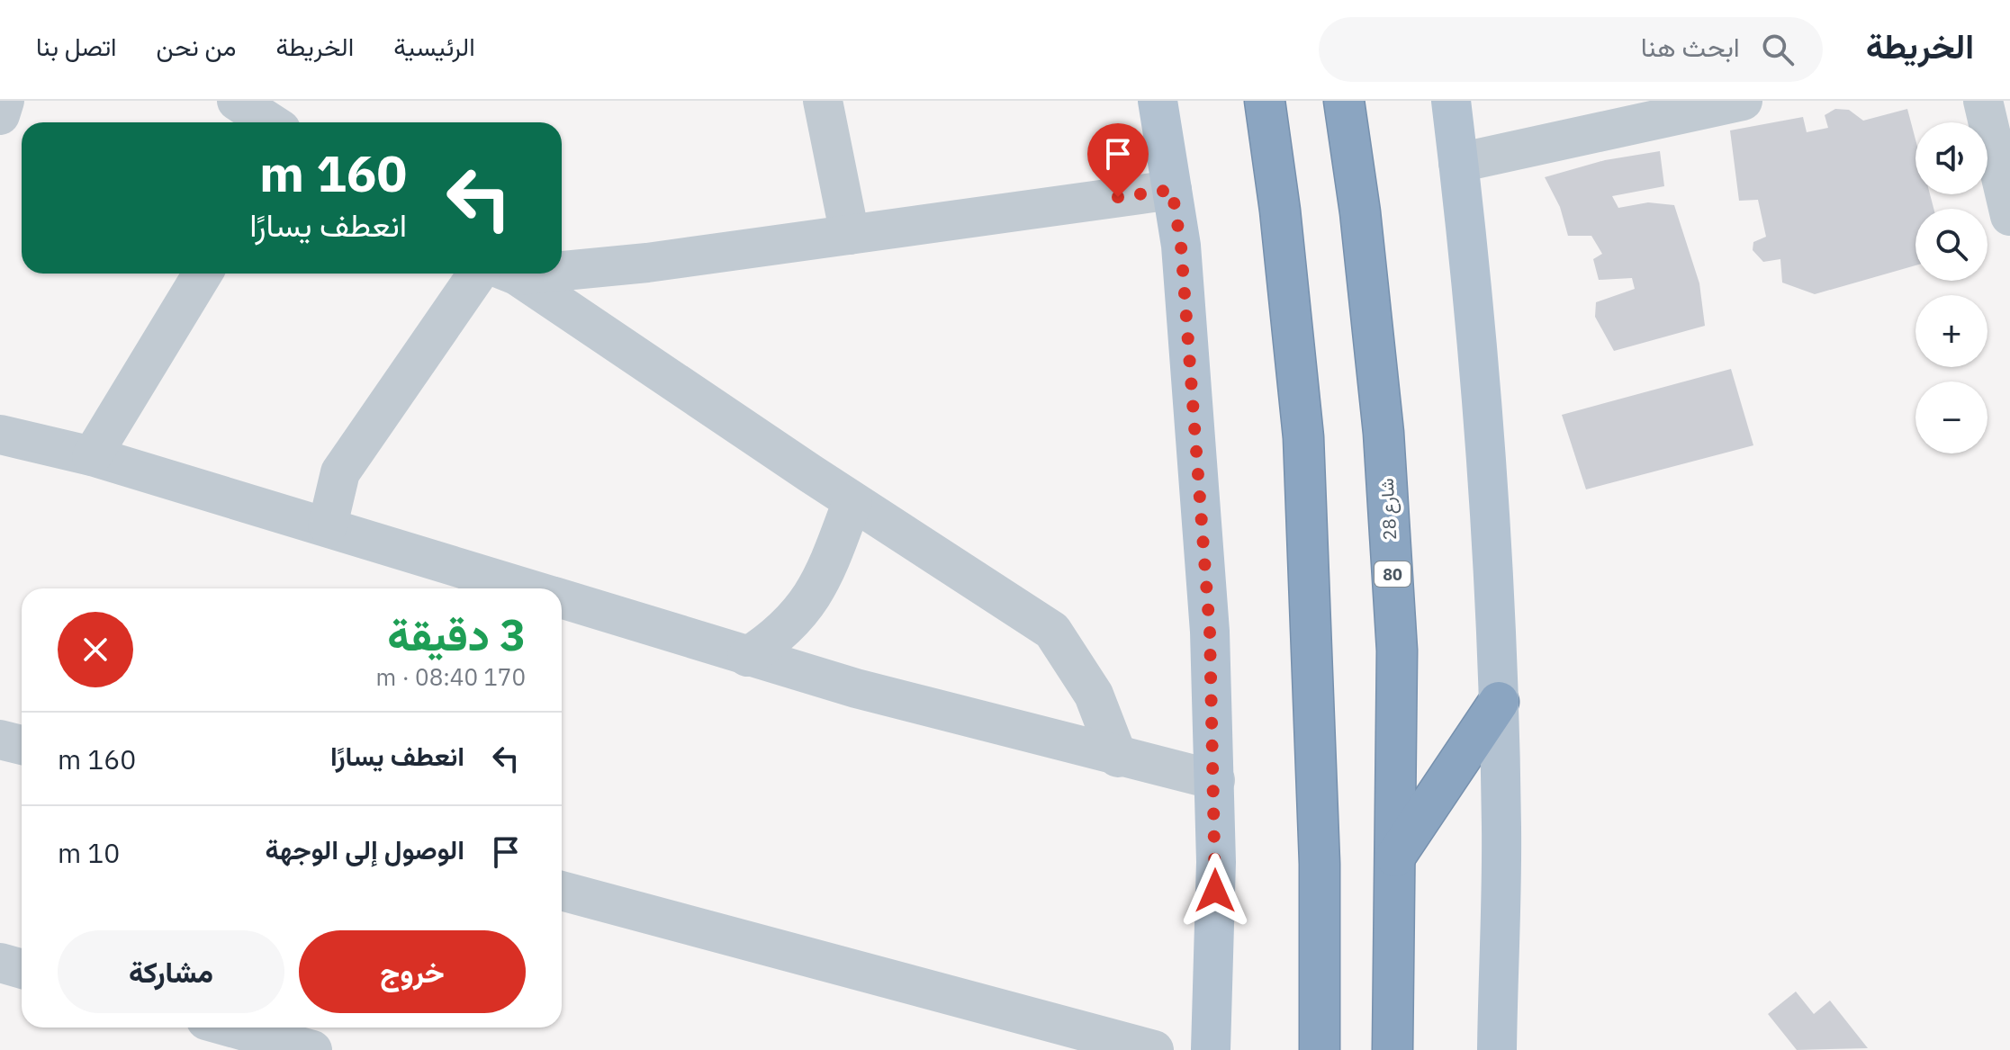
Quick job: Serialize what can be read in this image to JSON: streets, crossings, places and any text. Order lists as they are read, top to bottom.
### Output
{
  "streets": {
    "highway": ["شارع 28", "80"]
  },
  "page": {
    "header": "الخريطة",
    "search": "ابحث هنا",
    "nav": [
      "الرئيسية",
      "الخريطة",
      "من نحن",
      "اتصل بنا"
    ],
    "map_buttons": ["+", "−"],
    "turn": ["160 m", "انعطف يسارًا"],
    "heading": ["3 دقيقة", "170 m · 08:40"],
    "list": [
      {
        "name": "انعطف يسارًا",
        "value": "160 m"
      },
      {
        "name": "الوصول إلى الوجهة",
        "value": "10 m"
      }
    ],
    "buttons": ["خروج", "مشاركة"]
  }
}
